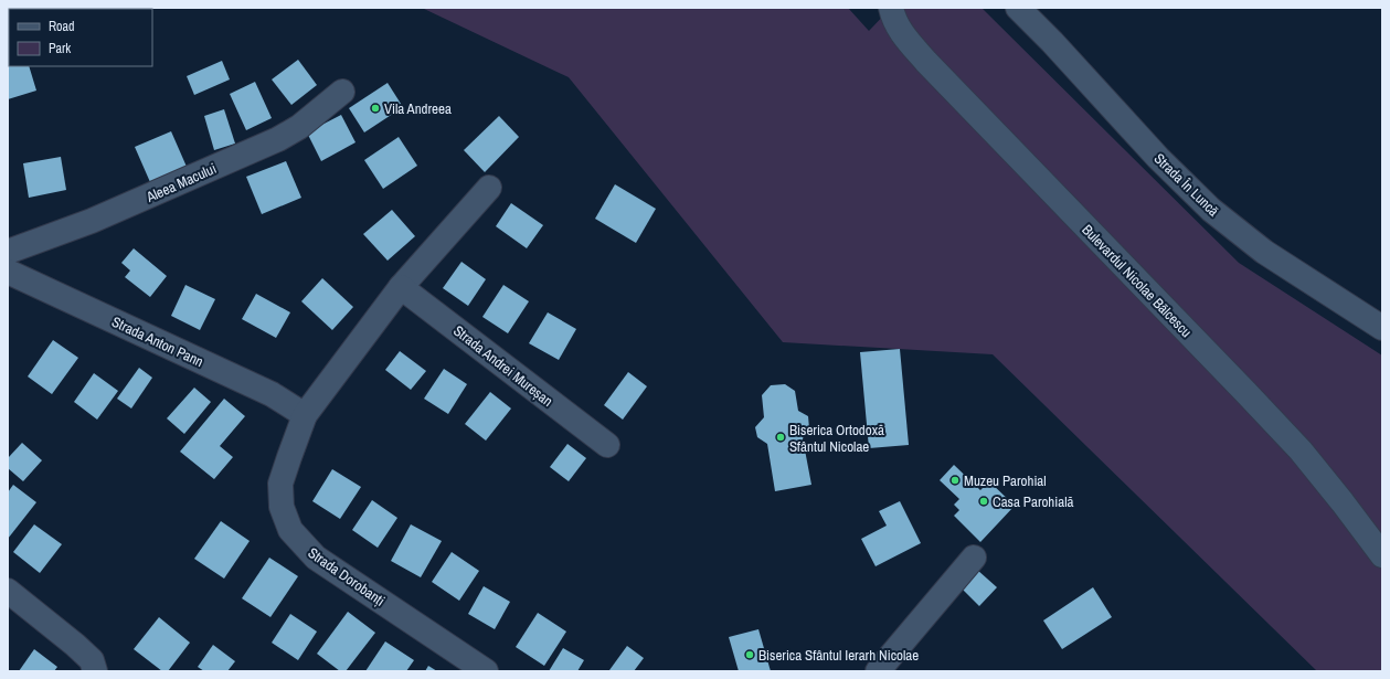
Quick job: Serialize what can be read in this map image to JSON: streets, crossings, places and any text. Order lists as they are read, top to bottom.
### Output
{
  "streets": {
    "street": [
      "Aleea Macului",
      "Strada În Luncă",
      "Bulevardul Nicolae Bălcescu",
      "Strada Anton Pann",
      "Strada Andrei Mureșan",
      "Strada Dorobanți"
    ]
  },
  "crossings": [
    ["Strada Anton Pann", "Strada Dorobanți"]
  ],
  "places": [
    "Vila Andreea",
    "Biserica Ortodoxă Sfântul Nicolae",
    "Muzeu Parohial",
    "Casa Parohială",
    "Biserica Sfântul Ierarh Nicolae"
  ],
  "legend": ["Road", "Park"]
}
